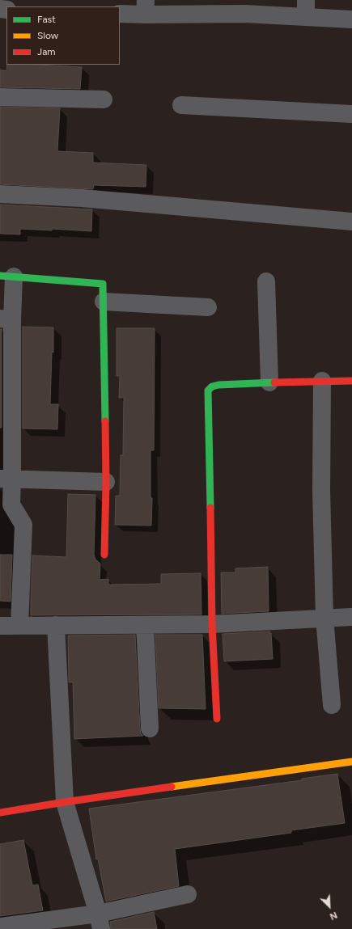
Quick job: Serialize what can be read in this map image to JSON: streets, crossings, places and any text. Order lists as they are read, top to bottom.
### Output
{
  "legend": ["Fast", "Slow", "Jam"],
  "north": "bottom right"
}
